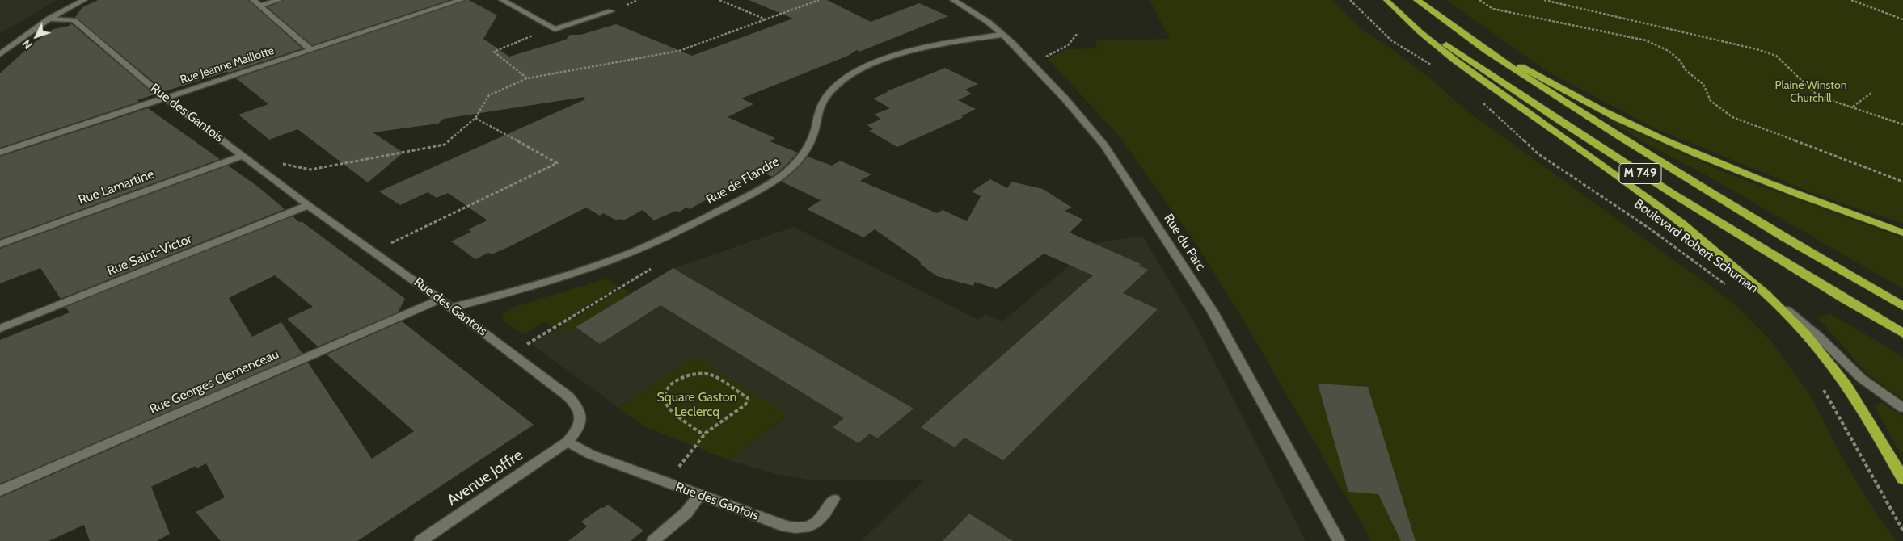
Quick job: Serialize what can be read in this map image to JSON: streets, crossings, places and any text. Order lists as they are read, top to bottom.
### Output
{
  "streets": {
    "highway": ["M 749", "Boulevard Robert Schuman"],
    "street": [
      "Rue Jeanne Maillotte",
      "Rue des Gantois",
      "Rue de Flandre",
      "Rue Lamartine",
      "Rue du Parc",
      "Rue Saint-Victor",
      "Rue Georges Clemenceau",
      "Avenue Joffre"
    ]
  },
  "crossings": [
    ["Rue Jeanne Maillotte", "Rue des Gantois"],
    ["Rue des Gantois", "Rue de Flandre"],
    ["Rue des Gantois", "Rue Lamartine"],
    ["Rue des Gantois", "Rue Saint-Victor"],
    ["Rue des Gantois", "Rue Georges Clemenceau"],
    ["Rue des Gantois", "Avenue Joffre"],
    ["Rue de Flandre", "Rue du Parc"]
  ],
  "parks": ["Plaine Winston Churchill", "Square Gaston Leclercq"],
  "north": "bottom left"
}
